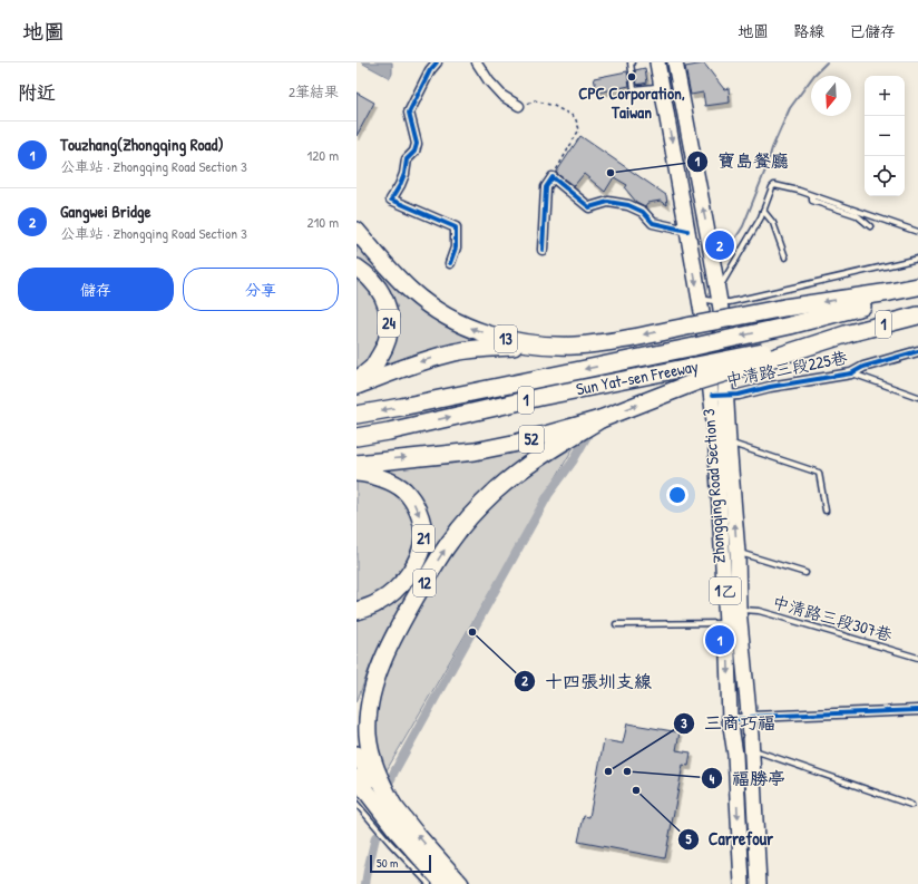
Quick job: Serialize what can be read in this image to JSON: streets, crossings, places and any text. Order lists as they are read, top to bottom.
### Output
{
  "streets": {
    "highway": [
      "24",
      "1",
      "13",
      "Sun Yat-sen Freeway",
      "52",
      "21",
      "12"
    ],
    "main road": ["Zhongqing Road Section 3", "1乙"],
    "street": ["中清路三段225巷"],
    "lane": ["中清路三段307巷"]
  },
  "crossings": [
    ["中清路三段225巷", "Zhongqing Road Section 3"],
    ["Sun Yat-sen Freeway", "52"],
    ["52", "12"],
    ["Zhongqing Road Section 3", "中清路三段307巷"]
  ],
  "places": [
    "CPC Corporation, Taiwan",
    "寶島餐廳",
    "十四張圳支線",
    "三商巧福",
    "福勝亭",
    "Carrefour"
  ],
  "scale_bar": "50 m",
  "north": "bottom",
  "page": {
    "header": "地圖",
    "nav": ["地圖", "路線", "已儲存"],
    "heading": ["附近", "2筆結果"],
    "map_buttons": ["+", "−"],
    "list": [
      {
        "mark": "1",
        "name": "Touzhang(Zhongqing Road)",
        "note": "公車站 · Zhongqing Road Section 3",
        "value": "120 m"
      },
      {
        "mark": "2",
        "name": "Gangwei Bridge",
        "note": "公車站 · Zhongqing Road Section 3",
        "value": "210 m"
      }
    ],
    "pins": ["2", "1"],
    "buttons": ["儲存", "分享"],
    "scale": "50 m"
  }
}
